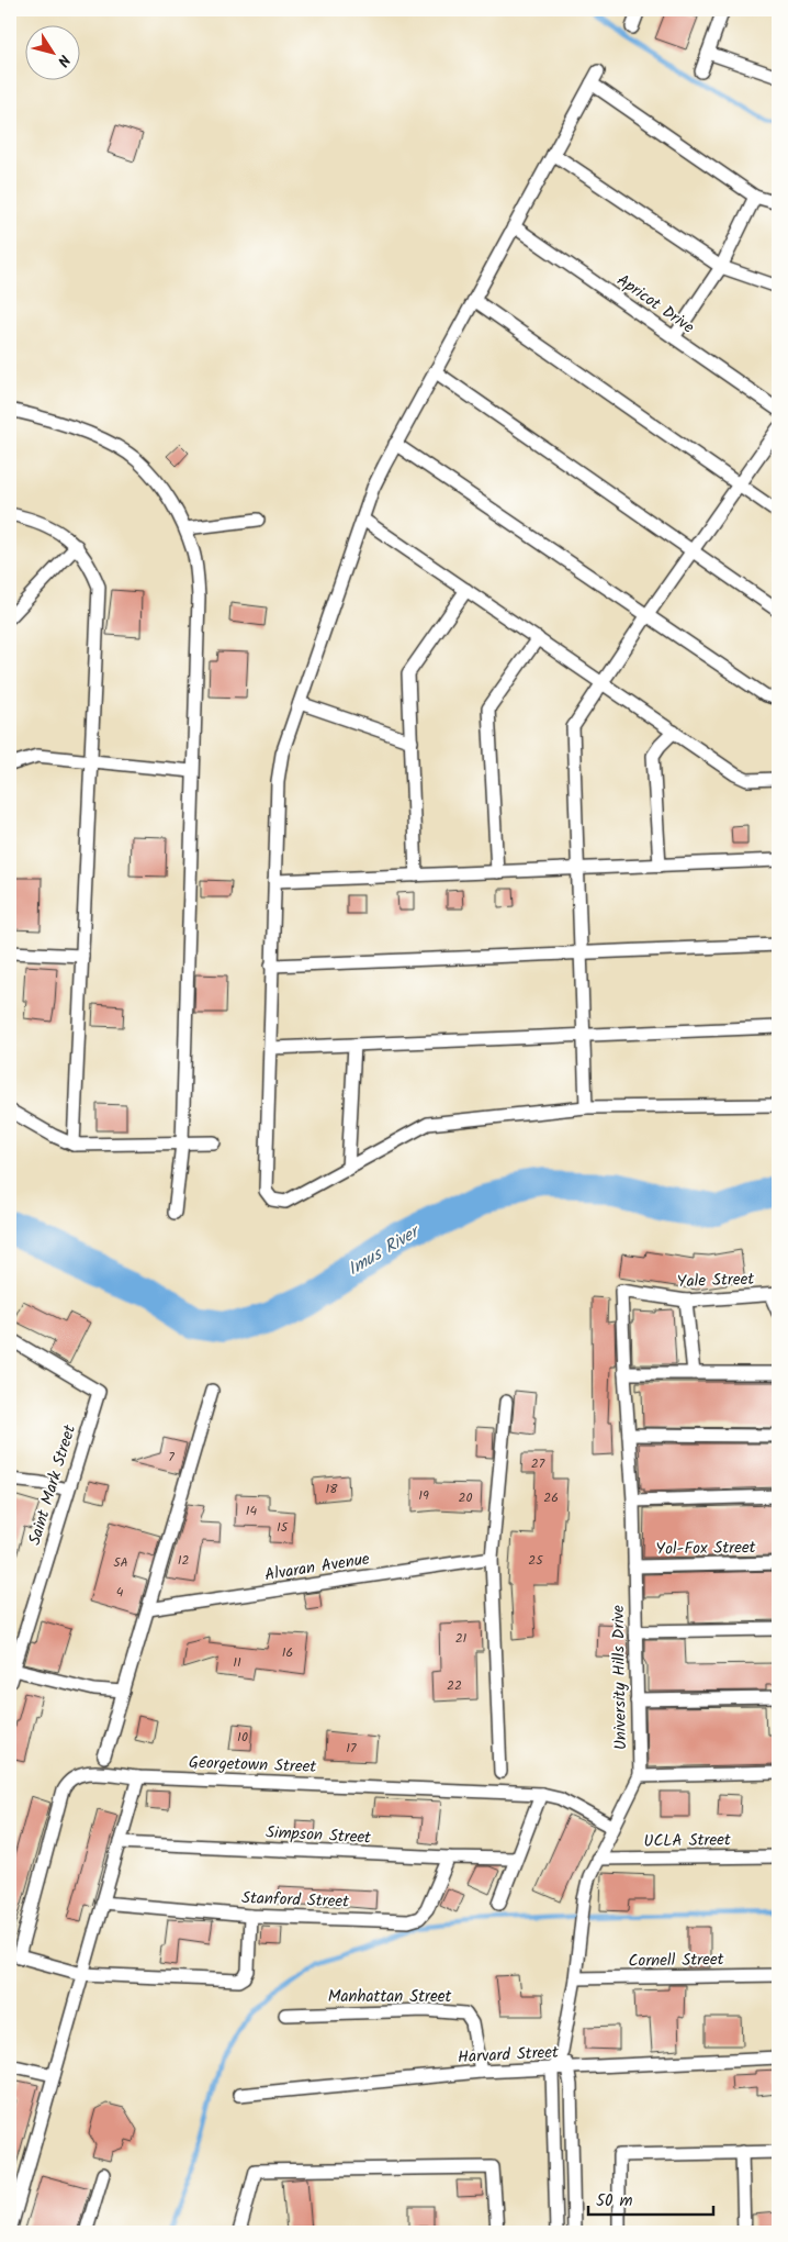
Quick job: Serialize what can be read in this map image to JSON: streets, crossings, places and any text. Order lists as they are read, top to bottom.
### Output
{
  "streets": {
    "street": [
      "Apricot Drive",
      "Yale Street",
      "Saint Mark Street",
      "Yol-Fox Street",
      "Alvaran Avenue",
      "University Hills Drive",
      "Georgetown Street",
      "Simpson Street",
      "UCLA Street",
      "Stanford Street",
      "Cornell Street",
      "Manhattan Street",
      "Harvard Street"
    ]
  },
  "crossings": [
    ["Yale Street", "University Hills Drive"],
    ["Yol-Fox Street", "University Hills Drive"],
    ["University Hills Drive", "Georgetown Street"],
    ["University Hills Drive", "UCLA Street"],
    ["University Hills Drive", "Cornell Street"],
    ["University Hills Drive", "Harvard Street"],
    ["Simpson Street", "Stanford Street"],
    ["Manhattan Street", "Harvard Street"]
  ],
  "water": ["Imus River"],
  "house_numbers": [
    "7",
    "27",
    "18",
    "19",
    "20",
    "26",
    "14",
    "15",
    "12",
    "25",
    "5A",
    "4",
    "21",
    "16",
    "11",
    "22",
    "10",
    "17"
  ],
  "scale_bar": "50 m",
  "north": "bottom right"
}
